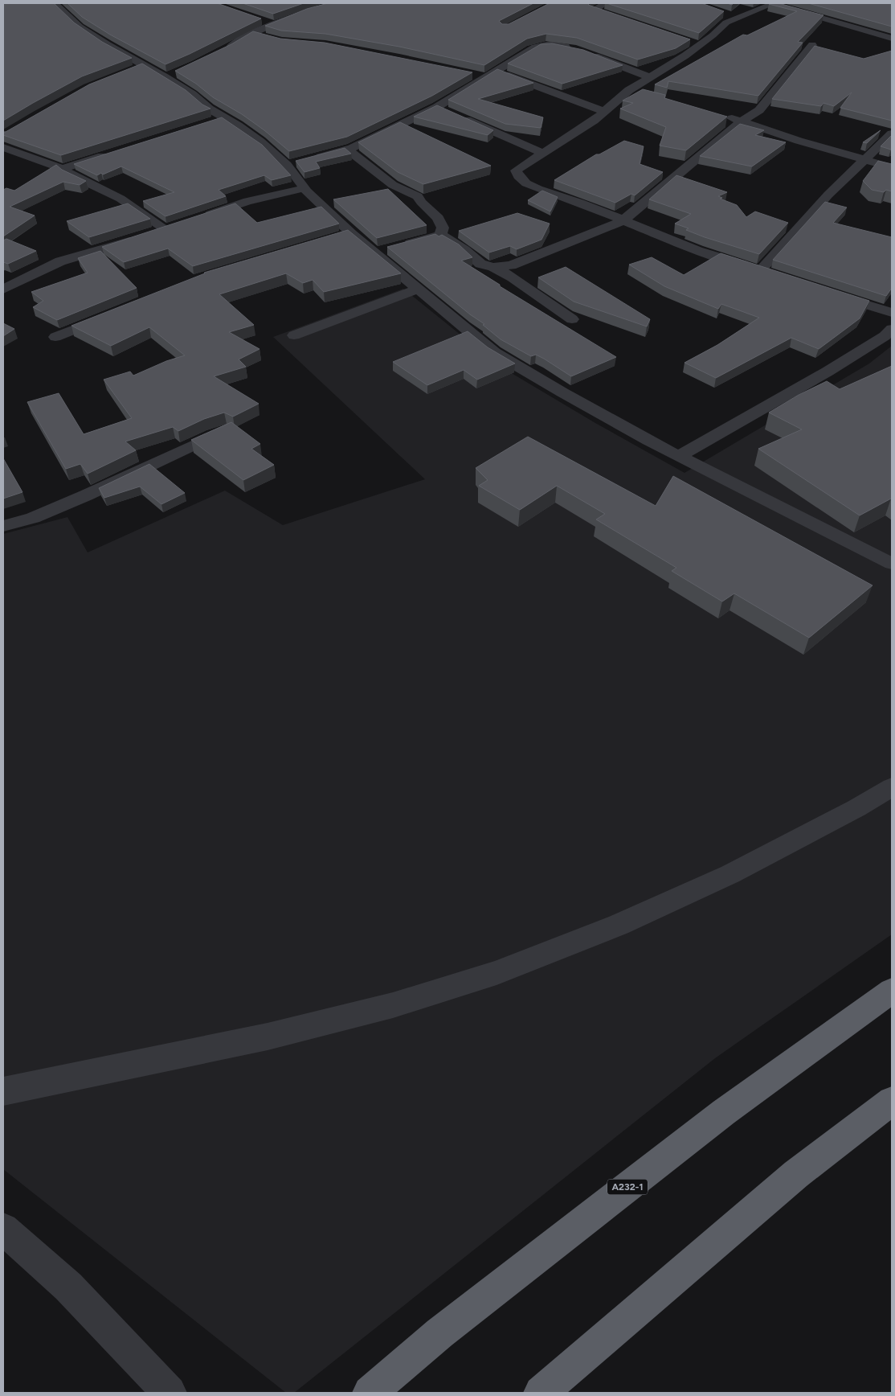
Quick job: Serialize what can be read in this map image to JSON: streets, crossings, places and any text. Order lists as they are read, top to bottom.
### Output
{
  "streets": {
    "highway": ["A232-1"]
  }
}
